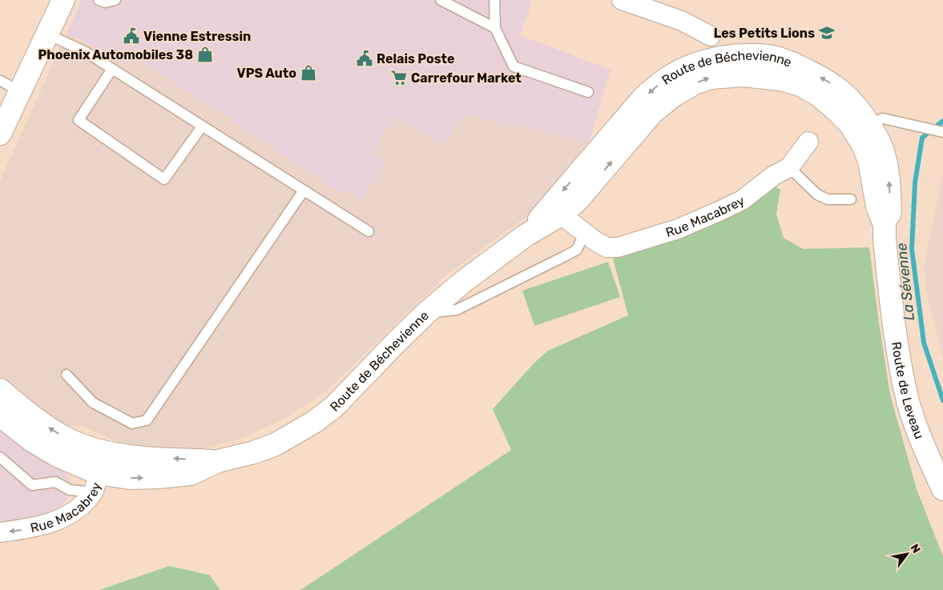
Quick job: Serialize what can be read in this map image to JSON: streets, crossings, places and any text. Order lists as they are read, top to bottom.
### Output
{
  "streets": {
    "street": ["Route de Béchevienne", "Rue Macabrey", "Route de Leveau"]
  },
  "crossings": [
    ["Route de Béchevienne", "Rue Macabrey"],
    ["Route de Béchevienne", "Route de Leveau"]
  ],
  "water": ["La Sévenne"],
  "places": {
    "school or university": ["Les Petits Lions"],
    "public building": ["Vienne Estressin", "Relais Poste"],
    "shop": ["Phoenix Automobiles 38", "VPS Auto"],
    "supermarket": ["Carrefour Market"]
  },
  "north": "top right"
}
